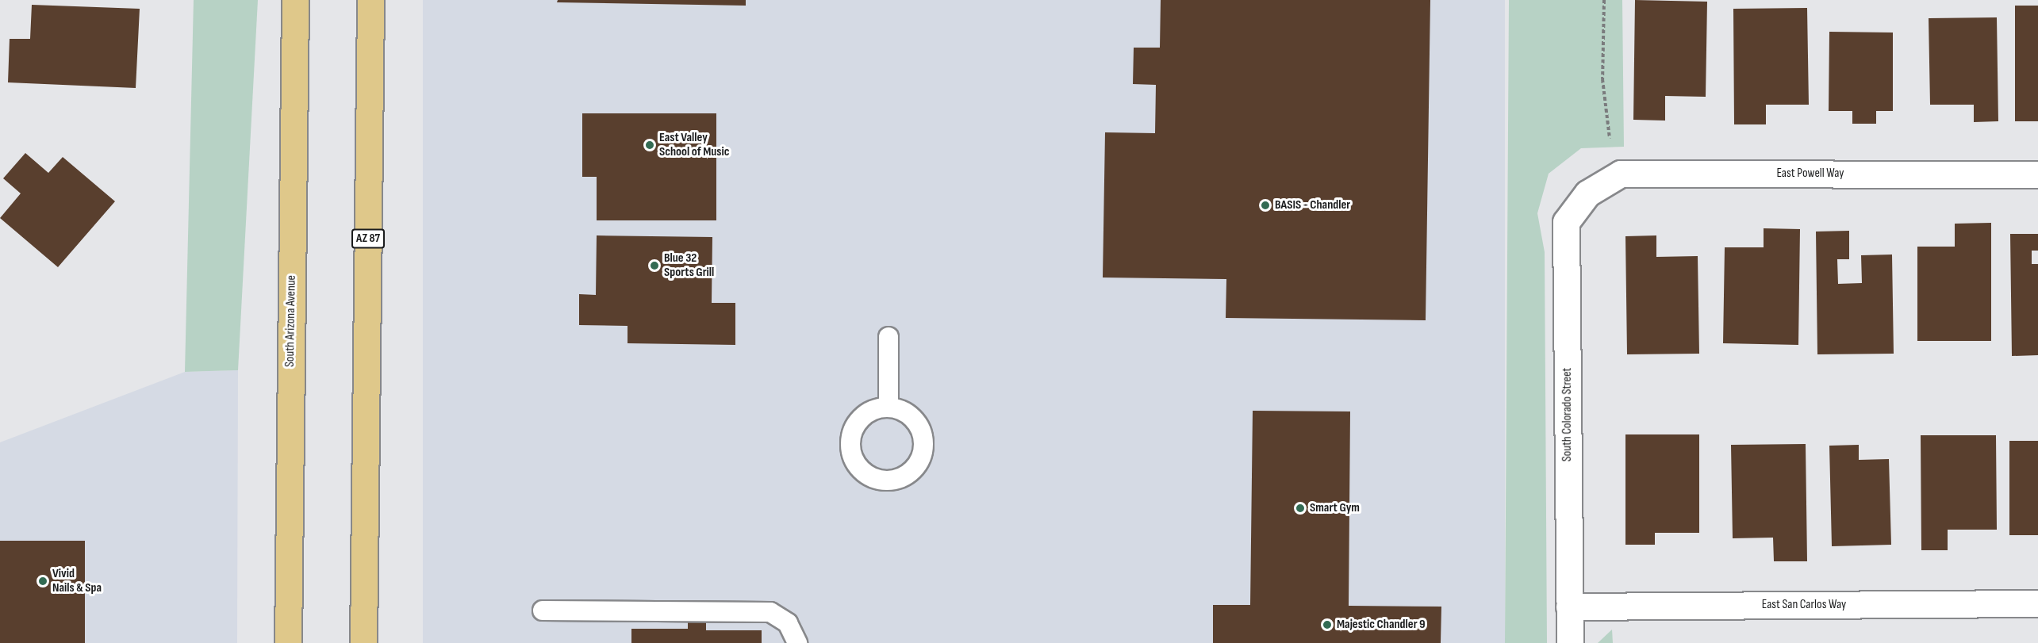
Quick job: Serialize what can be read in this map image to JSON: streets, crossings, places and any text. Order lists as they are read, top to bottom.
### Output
{
  "streets": {
    "main road": ["AZ 87", "South Arizona Avenue"],
    "street": ["East Powell Way", "South Colorado Street", "East San Carlos Way"]
  },
  "crossings": [
    ["East Powell Way", "South Colorado Street"],
    ["South Colorado Street", "East San Carlos Way"]
  ],
  "places": [
    "East Valley School of Music",
    "BASIS - Chandler",
    "Blue 32 Sports Grill",
    "Smart Gym",
    "Vivid Nails & Spa",
    "Majestic Chandler 9"
  ]
}
